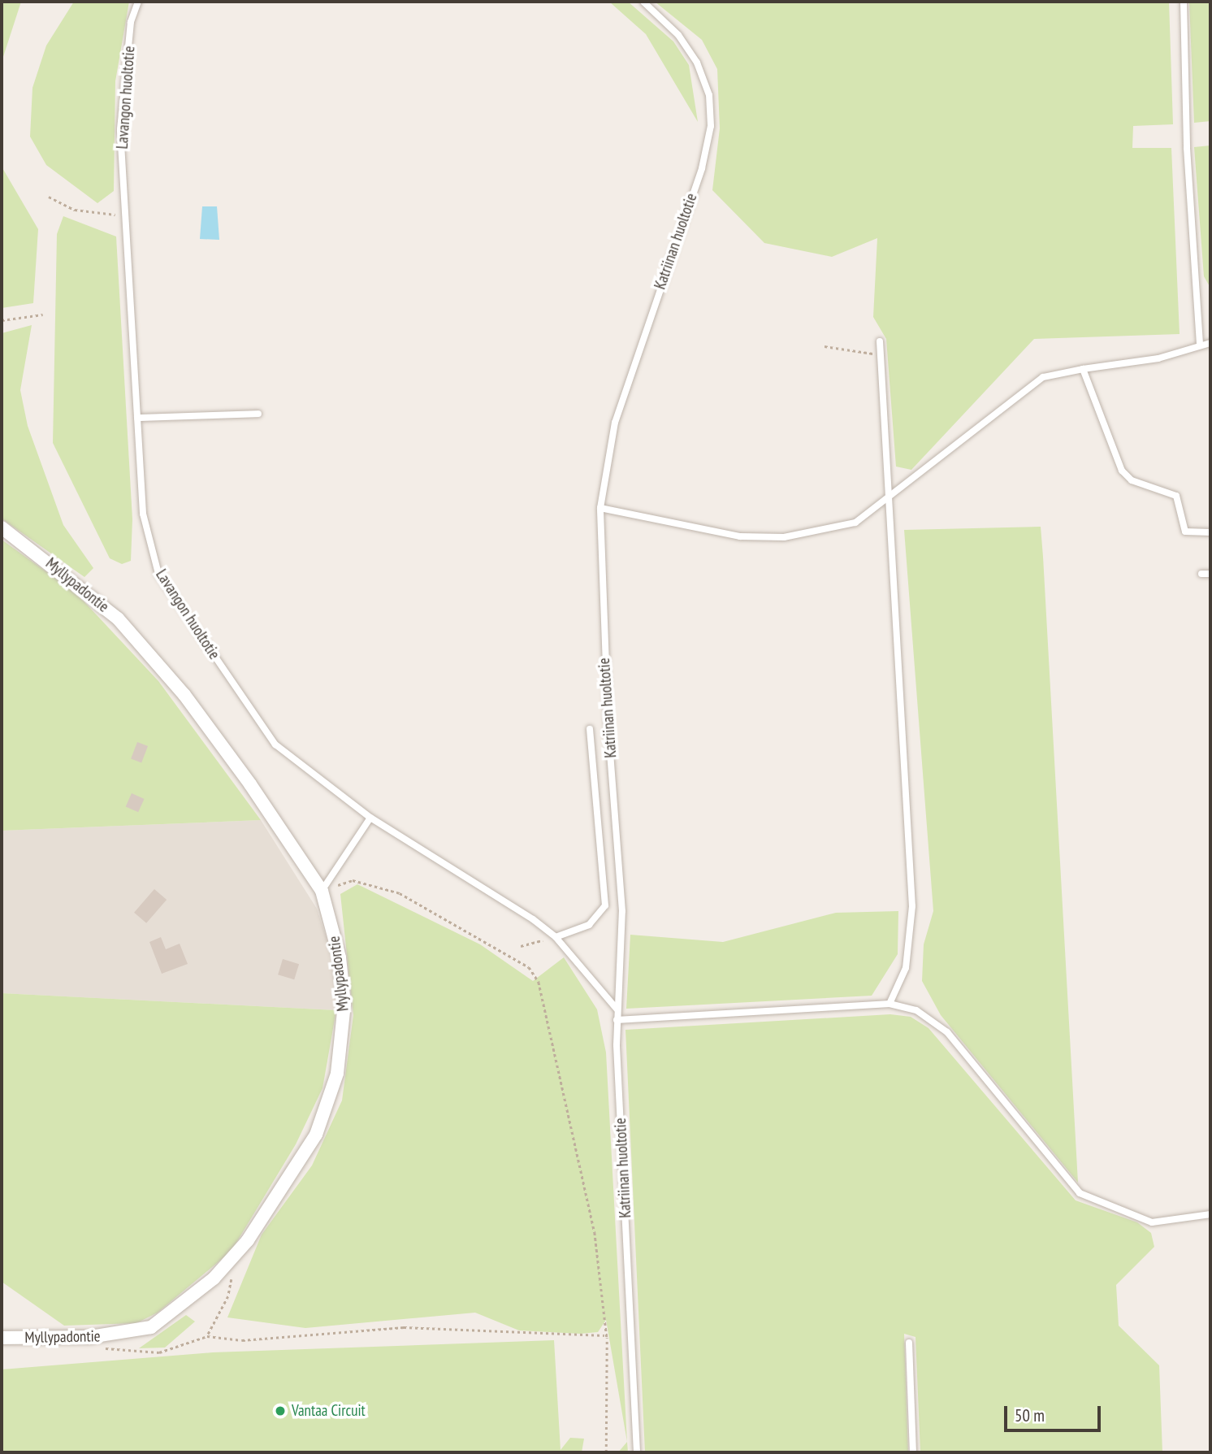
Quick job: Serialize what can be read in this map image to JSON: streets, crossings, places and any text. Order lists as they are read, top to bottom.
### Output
{
  "streets": {
    "street": ["Myllypadontie"],
    "lane": ["Lavangon huoltotie", "Katriinan huoltotie"]
  },
  "crossings": [
    ["Lavangon huoltotie", "Katriinan huoltotie"]
  ],
  "places": ["Vantaa Circuit"],
  "scale_bar": "50 m"
}
